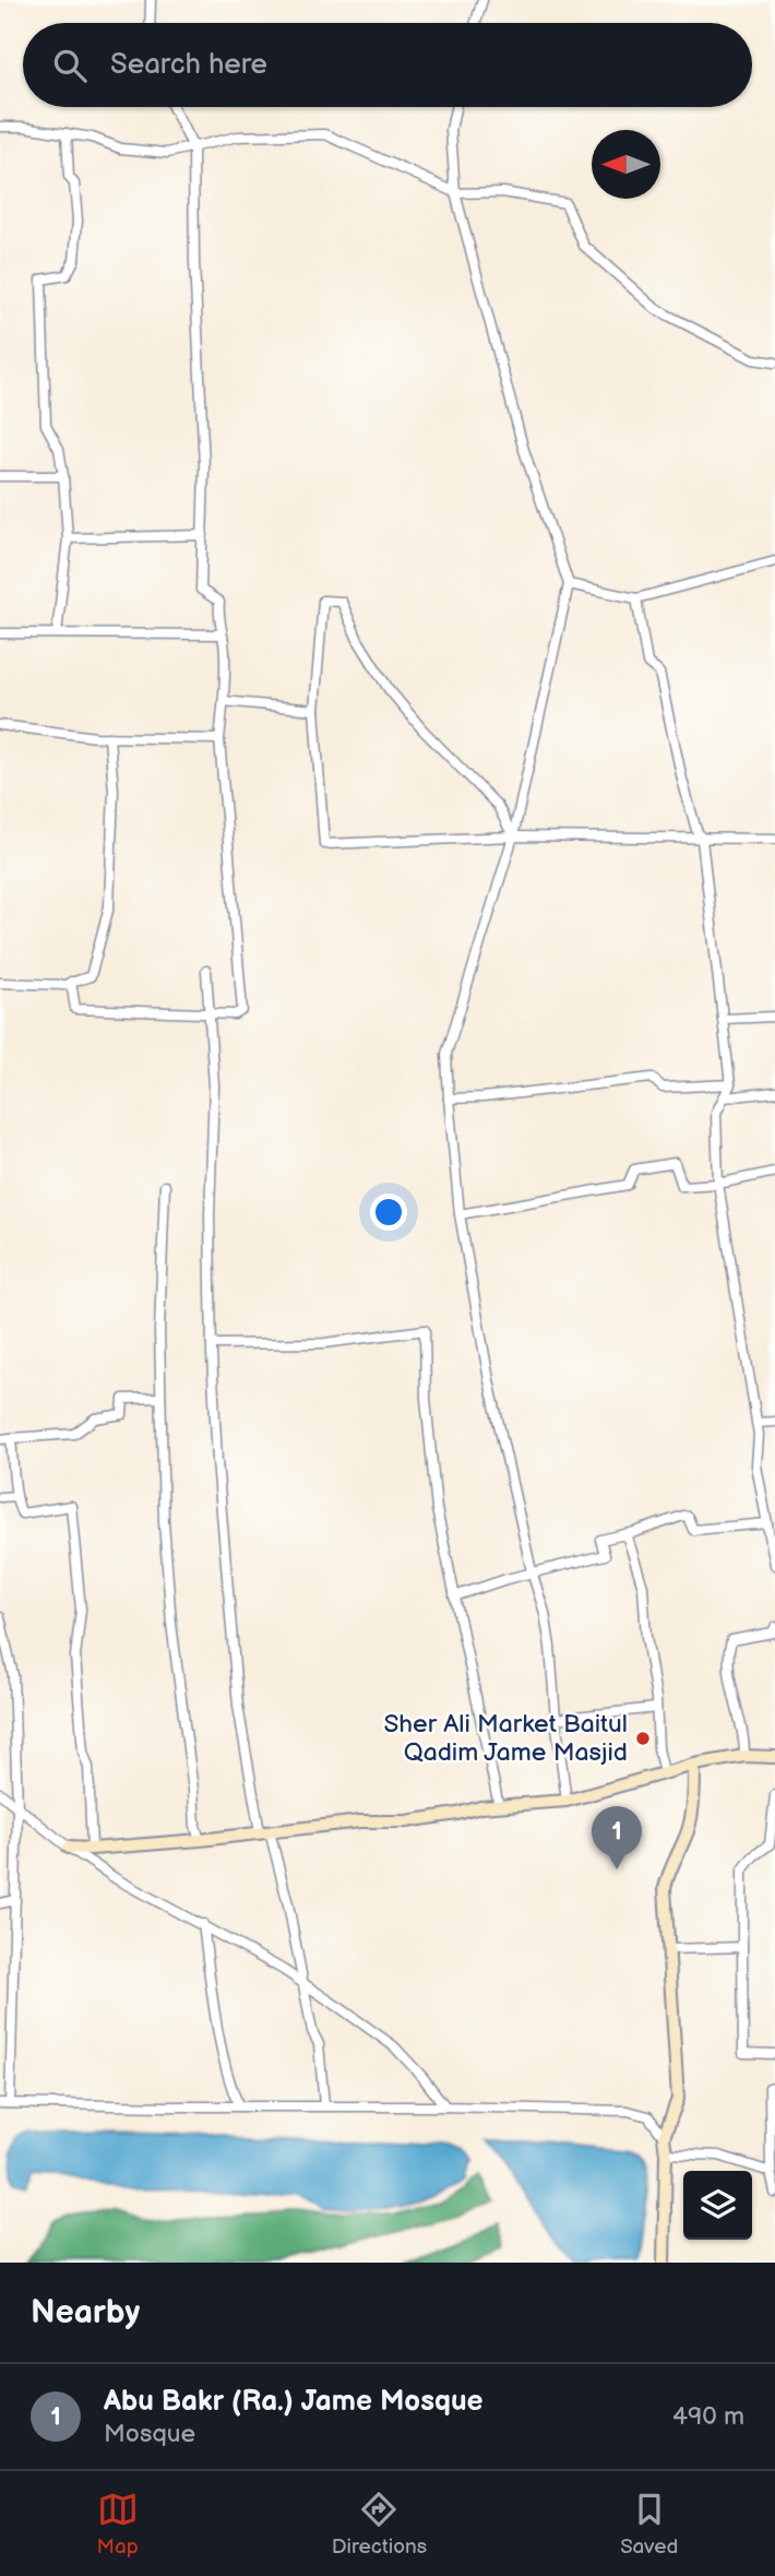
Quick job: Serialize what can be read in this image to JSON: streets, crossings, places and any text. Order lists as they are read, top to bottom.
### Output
{
  "places": ["Sher Ali Market Baitul Qadim Jame Masjid"],
  "north": "left",
  "page": {
    "search": "Search here",
    "pins": "1",
    "heading": "Nearby",
    "list": [
      {
        "mark": "1",
        "name": "Abu Bakr (Ra.) Jame Mosque",
        "note": "Mosque",
        "value": "490 m"
      }
    ],
    "nav": ["Map", "Directions", "Saved"]
  }
}
